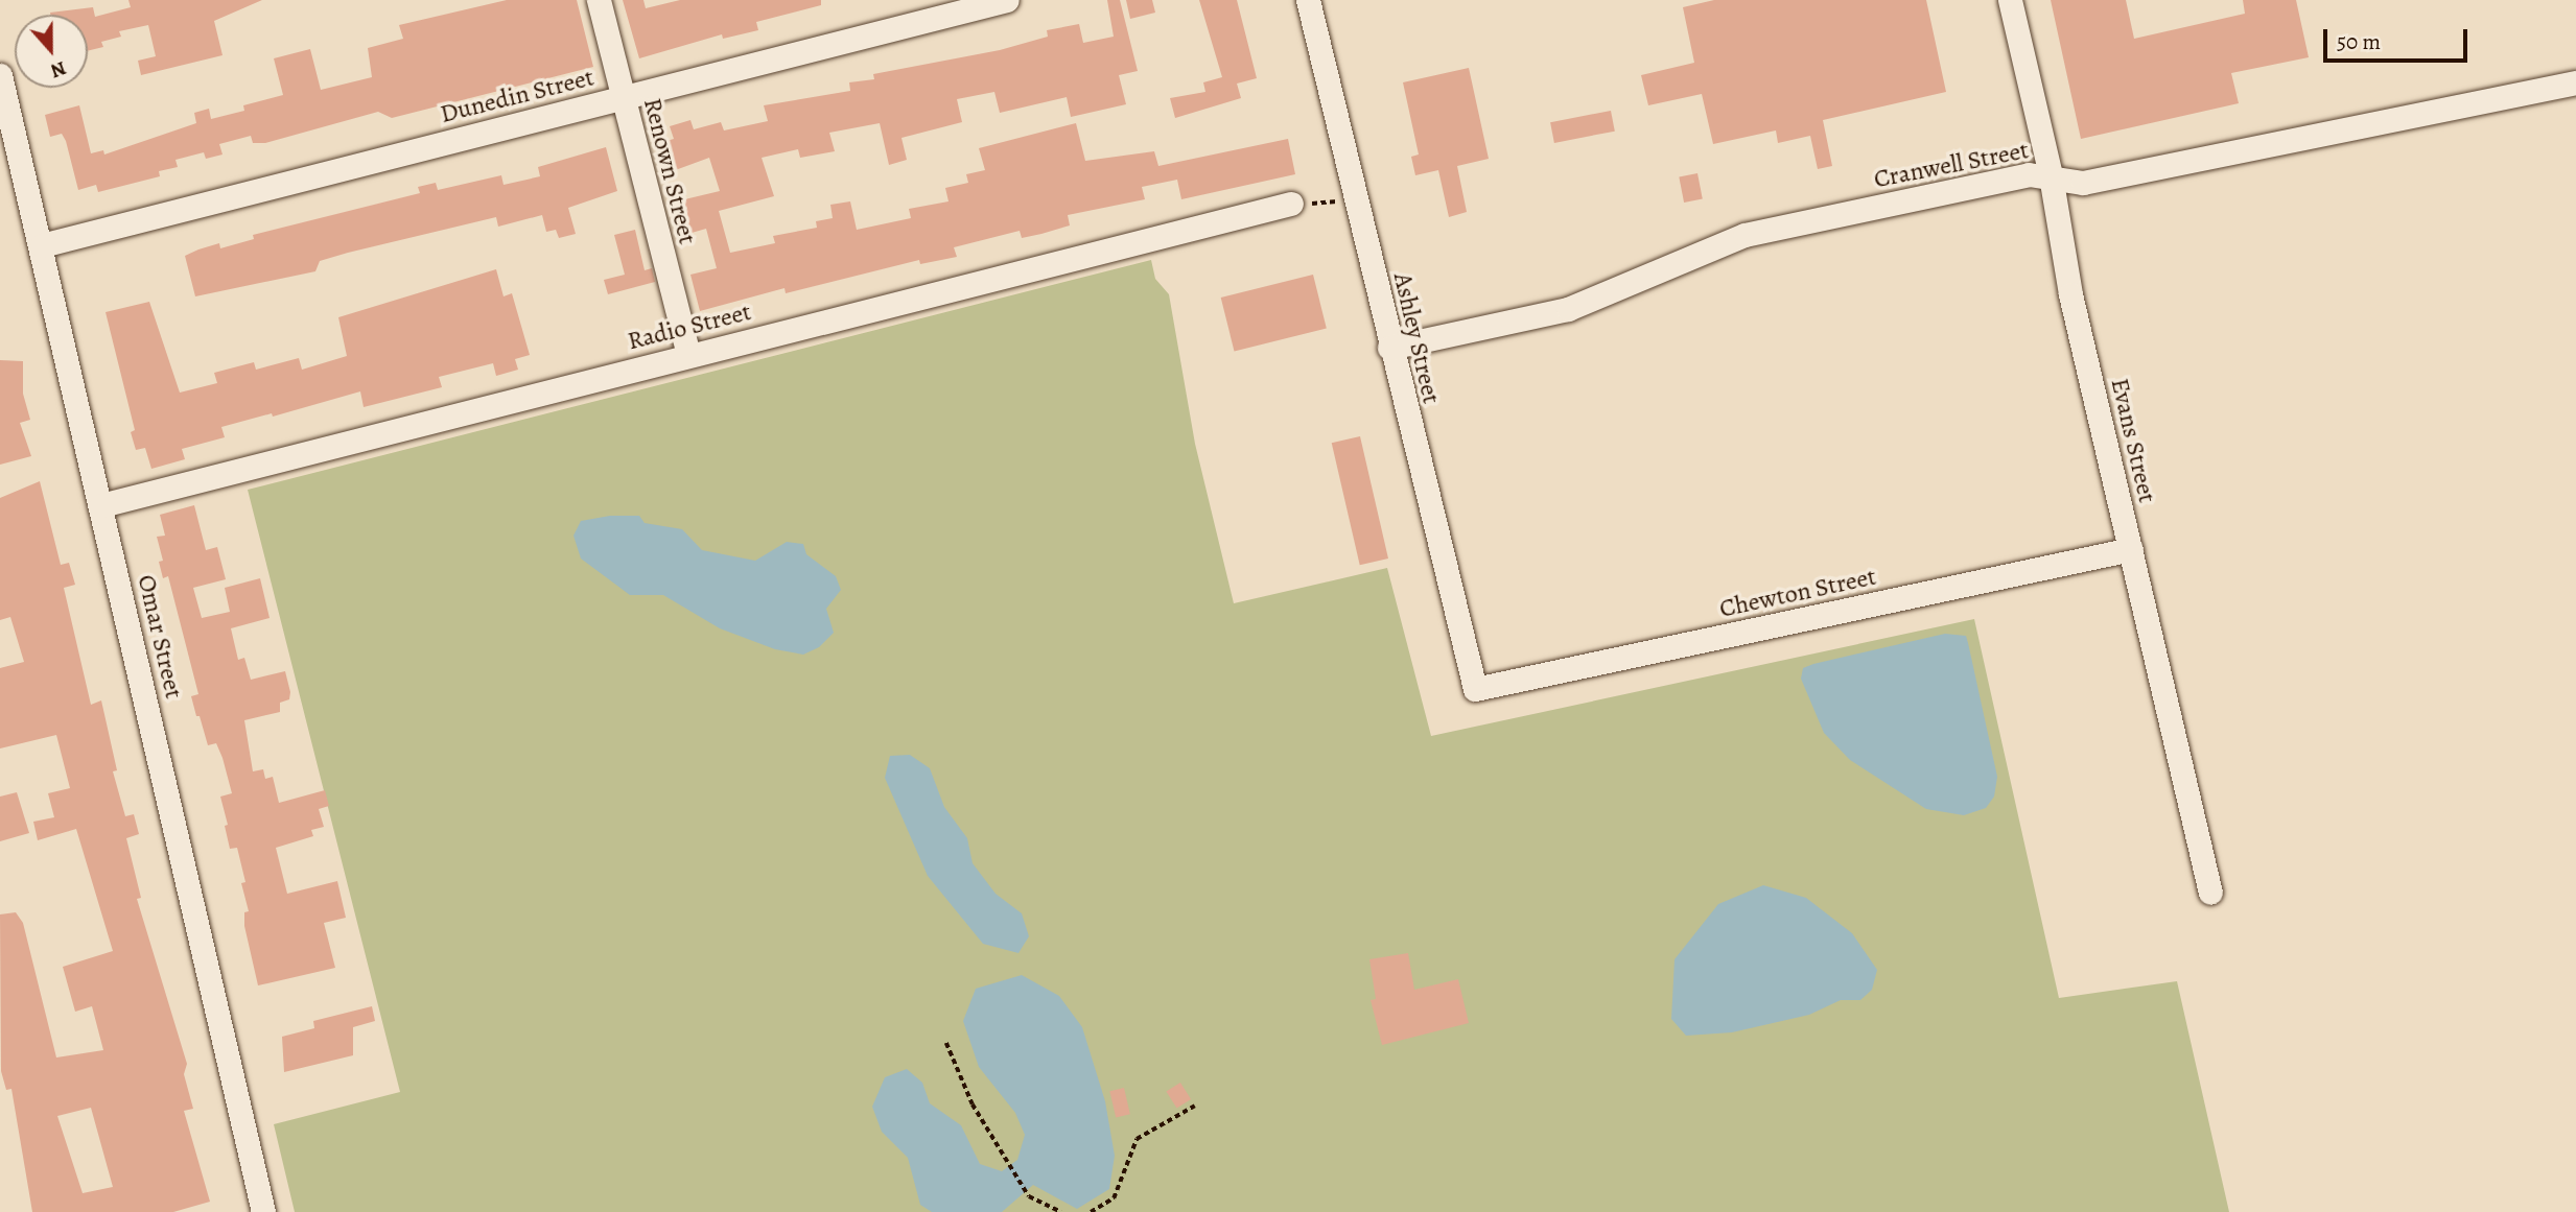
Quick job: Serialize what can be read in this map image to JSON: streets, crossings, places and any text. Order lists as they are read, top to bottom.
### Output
{
  "streets": {
    "street": [
      "Dunedin Street",
      "Cranwell Street",
      "Renown Street",
      "Radio Street",
      "Ashley Street",
      "Evans Street",
      "Chewton Street",
      "Omar Street"
    ]
  },
  "crossings": [
    ["Dunedin Street", "Renown Street"],
    ["Dunedin Street", "Omar Street"],
    ["Cranwell Street", "Ashley Street"],
    ["Cranwell Street", "Evans Street"],
    ["Renown Street", "Radio Street"],
    ["Radio Street", "Omar Street"],
    ["Ashley Street", "Chewton Street"],
    ["Evans Street", "Chewton Street"]
  ],
  "scale_bar": "50 m",
  "north": "bottom"
}
